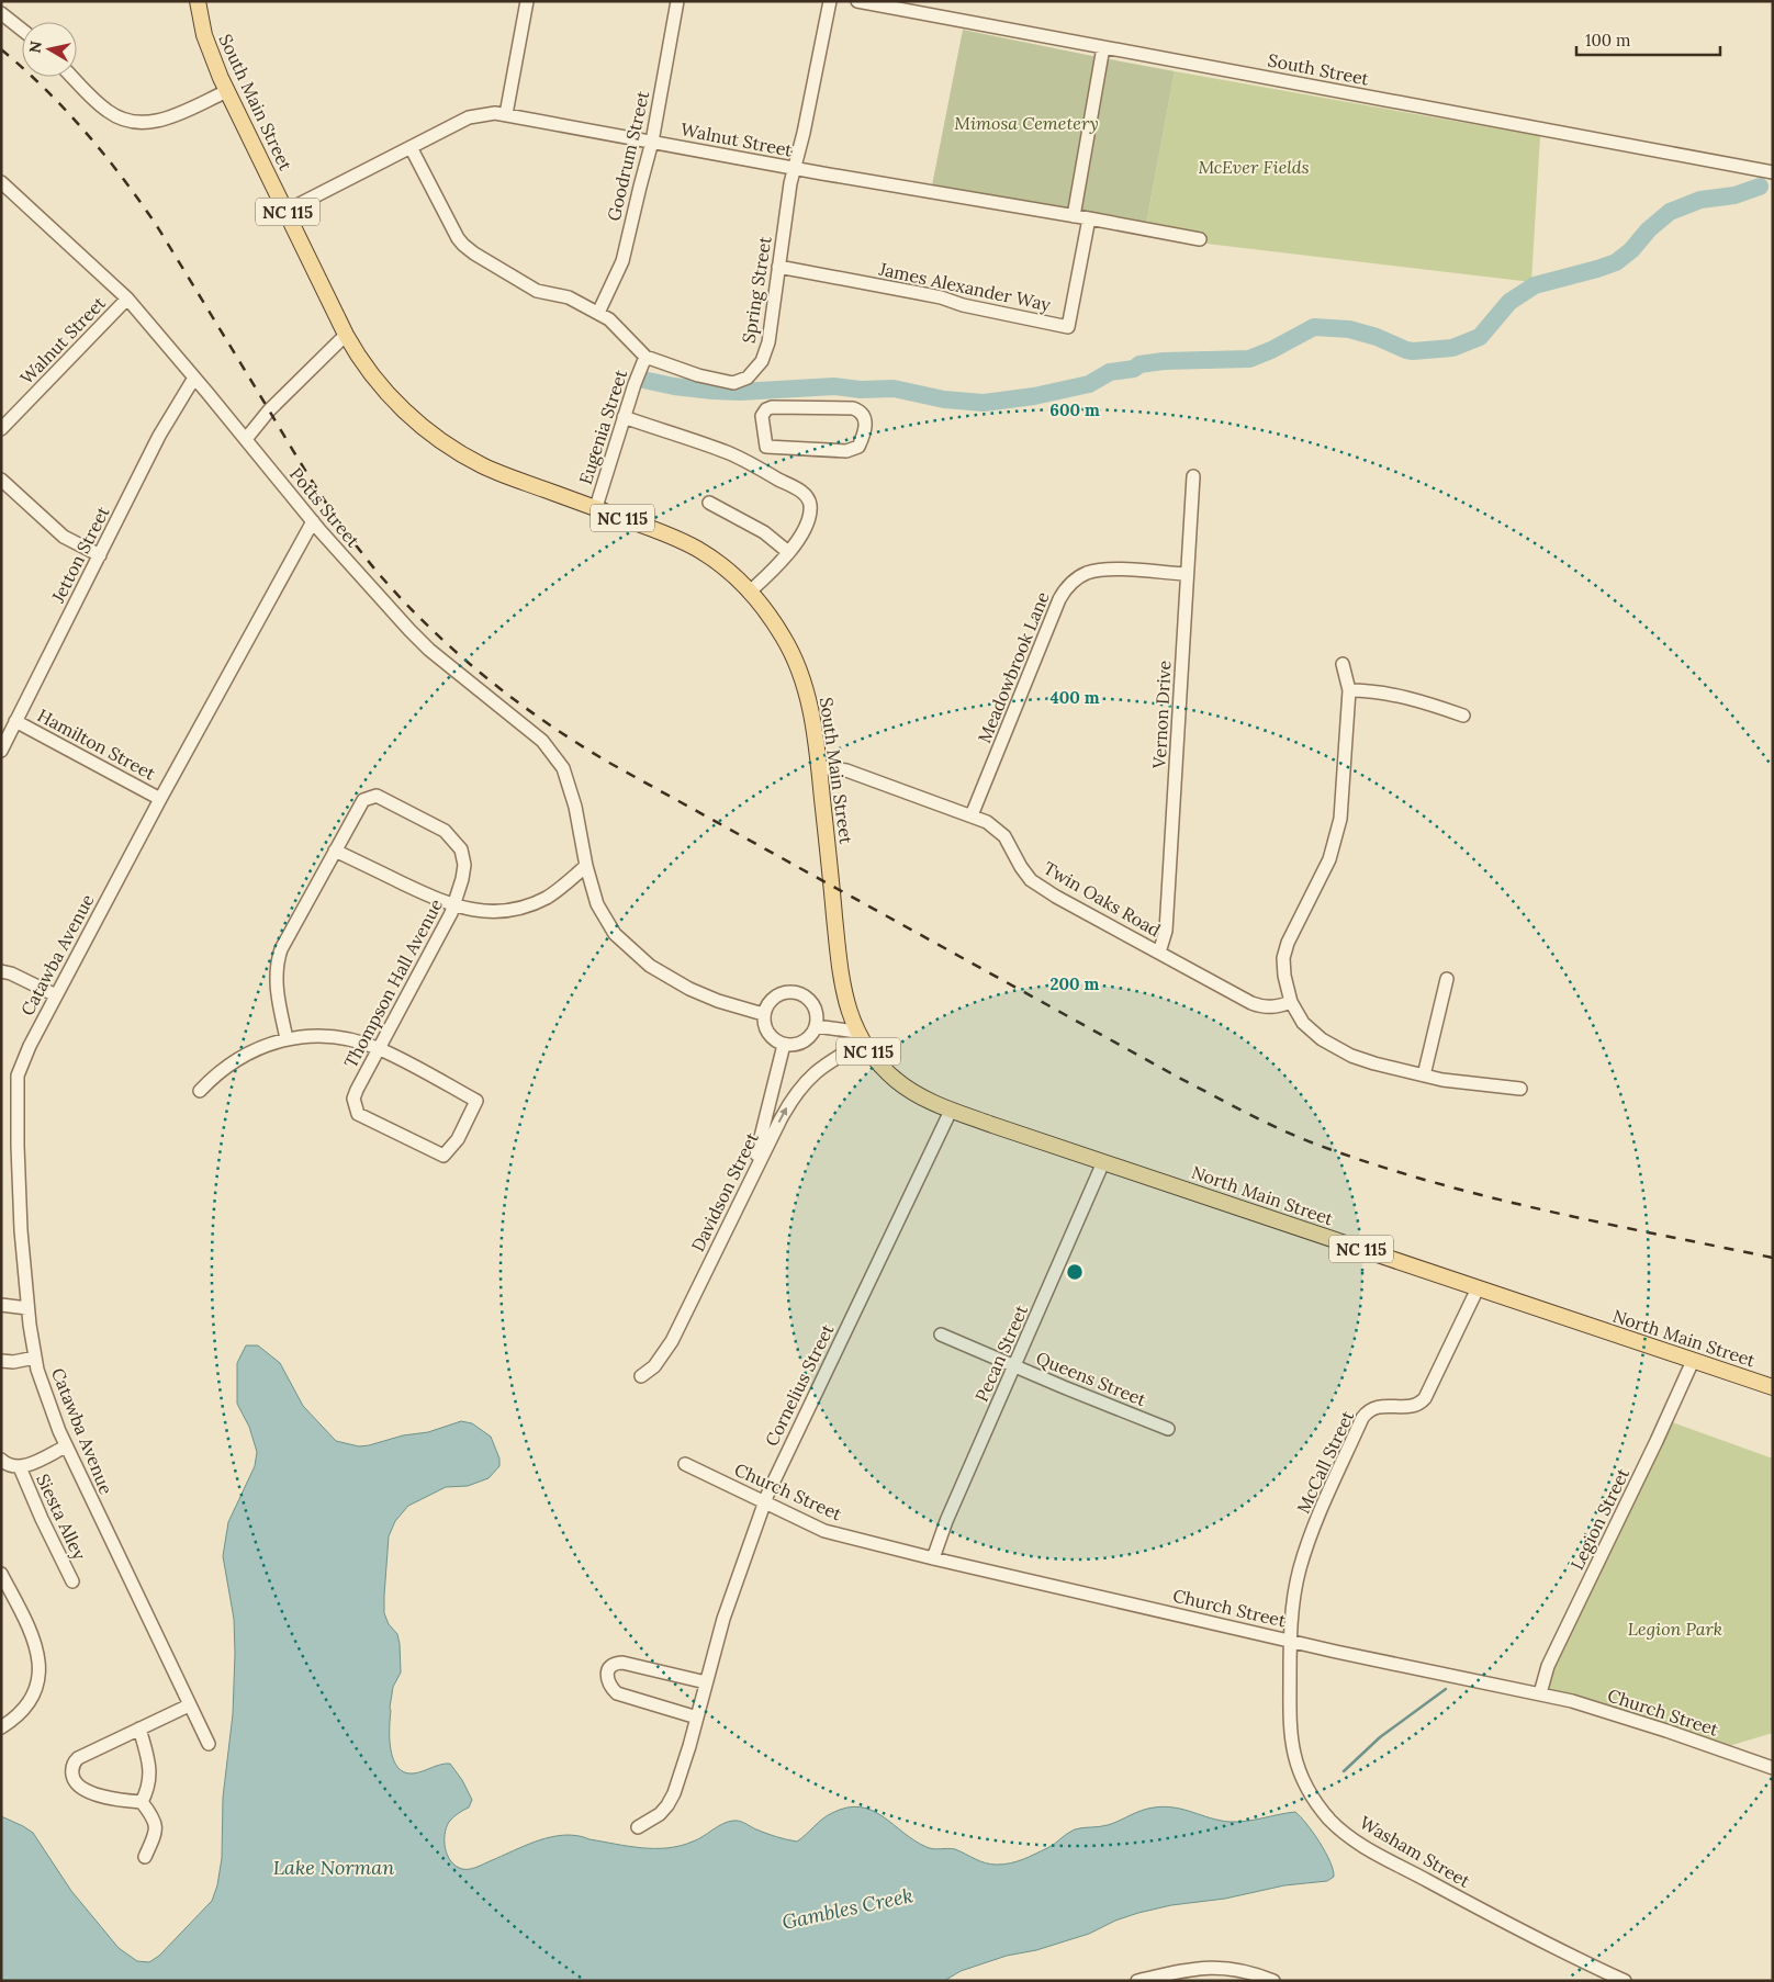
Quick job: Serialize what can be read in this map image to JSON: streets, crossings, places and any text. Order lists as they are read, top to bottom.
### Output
{
  "streets": {
    "main road": ["South Main Street", "NC 115", "North Main Street"],
    "street": [
      "South Street",
      "Walnut Street",
      "Goodrum Street",
      "James Alexander Way",
      "Spring Street",
      "Eugenia Street",
      "Potts Street",
      "Jetton Street",
      "Meadowbrook Lane",
      "Vernon Drive",
      "Hamilton Street",
      "Twin Oaks Road",
      "Catawba Avenue",
      "Thompson Hall Avenue",
      "Davidson Street",
      "Pecan Street",
      "Queens Street",
      "Cornelius Street",
      "McCall Street",
      "Church Street",
      "Siesta Alley",
      "Legion Street",
      "Washam Street"
    ]
  },
  "crossings": [
    ["South Main Street", "Walnut Street"],
    ["South Main Street", "Eugenia Street"],
    ["South Main Street", "Twin Oaks Road"],
    ["South Main Street", "North Main Street"],
    ["Walnut Street", "Goodrum Street"],
    ["Walnut Street", "James Alexander Way"],
    ["Walnut Street", "Spring Street"],
    ["Walnut Street", "Potts Street"],
    ["Goodrum Street", "Spring Street"],
    ["James Alexander Way", "Spring Street"],
    ["Spring Street", "Eugenia Street"],
    ["Potts Street", "Jetton Street"],
    ["Potts Street", "Catawba Avenue"],
    ["Jetton Street", "Hamilton Street"],
    ["Meadowbrook Lane", "Vernon Drive"],
    ["Meadowbrook Lane", "Twin Oaks Road"],
    ["Vernon Drive", "Twin Oaks Road"],
    ["Hamilton Street", "Catawba Avenue"],
    ["Davidson Street", "North Main Street"],
    ["North Main Street", "Pecan Street"],
    ["North Main Street", "Cornelius Street"],
    ["North Main Street", "McCall Street"],
    ["North Main Street", "Legion Street"],
    ["Pecan Street", "Queens Street"],
    ["Pecan Street", "Church Street"],
    ["Cornelius Street", "Church Street"],
    ["McCall Street", "Church Street"],
    ["McCall Street", "Washam Street"],
    ["Church Street", "Legion Street"],
    ["Church Street", "Washam Street"]
  ],
  "water": ["Lake Norman", "Gambles Creek"],
  "parks": ["Mimosa Cemetery", "McEver Fields", "Legion Park"],
  "scale_bar": "100 m",
  "north": "left",
  "rings": ["600 m", "400 m", "200 m"]
}
